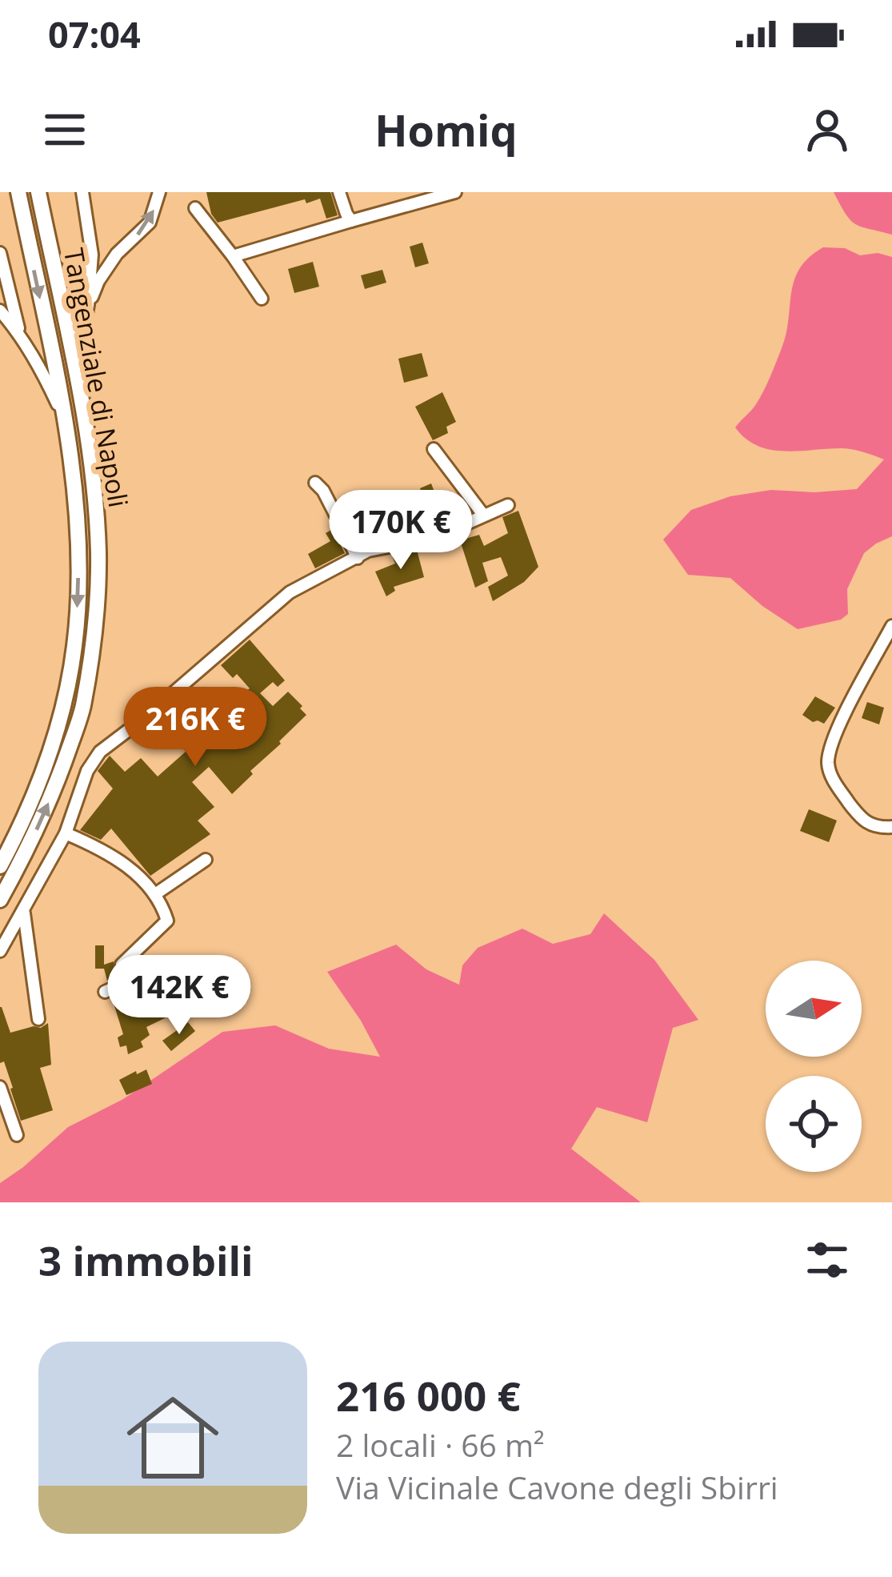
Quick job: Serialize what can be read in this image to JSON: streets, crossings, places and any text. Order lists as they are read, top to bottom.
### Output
{
  "streets": {
    "highway": ["Tangenziale di Napoli"]
  },
  "north": "right",
  "page": {
    "status": "07:04",
    "header": "Homiq",
    "price": ["170K €", "216K €", "142K €"],
    "heading": "3 immobili",
    "list": [
      {
        "name": "216 000 €",
        "note": "2 locali · 66 m² · Via Vicinale Cavone degli Sbirri"
      }
    ]
  }
}
